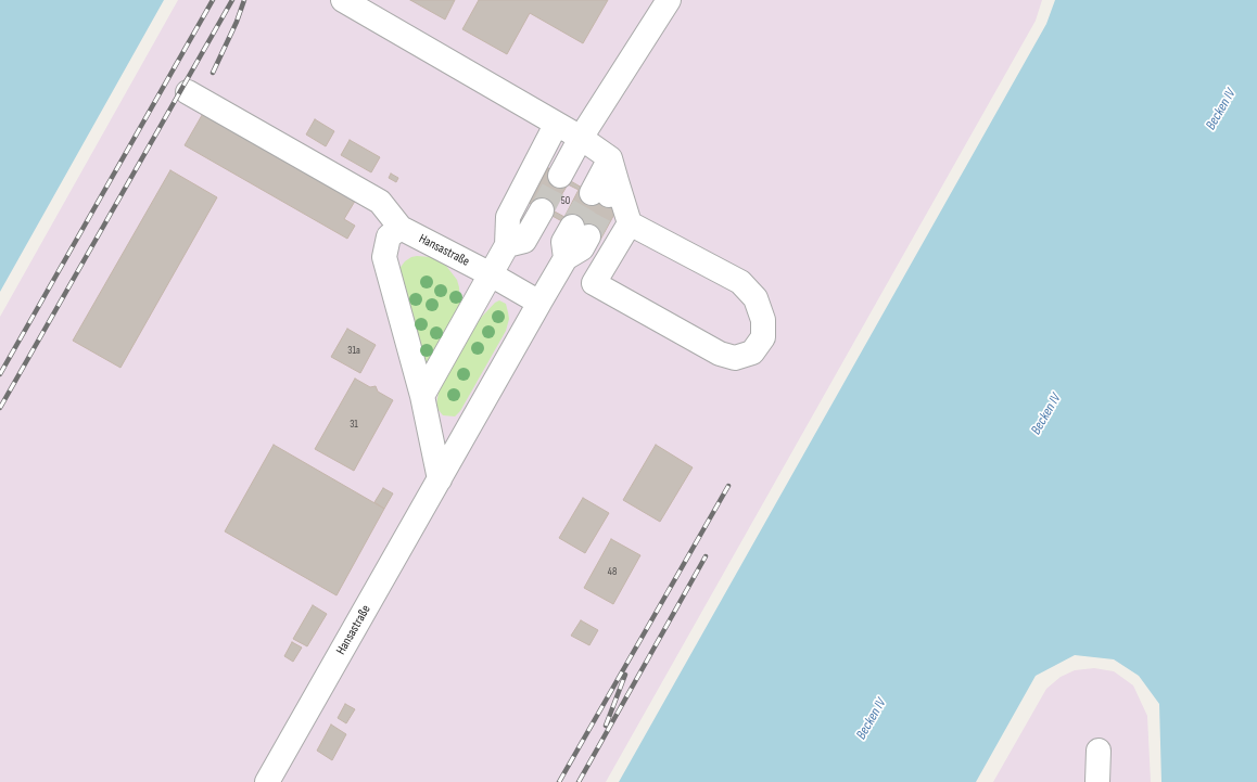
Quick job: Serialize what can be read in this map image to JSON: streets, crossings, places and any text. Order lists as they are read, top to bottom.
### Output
{
  "streets": {
    "street": ["Hansastraße"]
  },
  "water": ["Becken IV"],
  "house_numbers": [
    "50",
    "31a",
    "31",
    "48"
  ]
}
